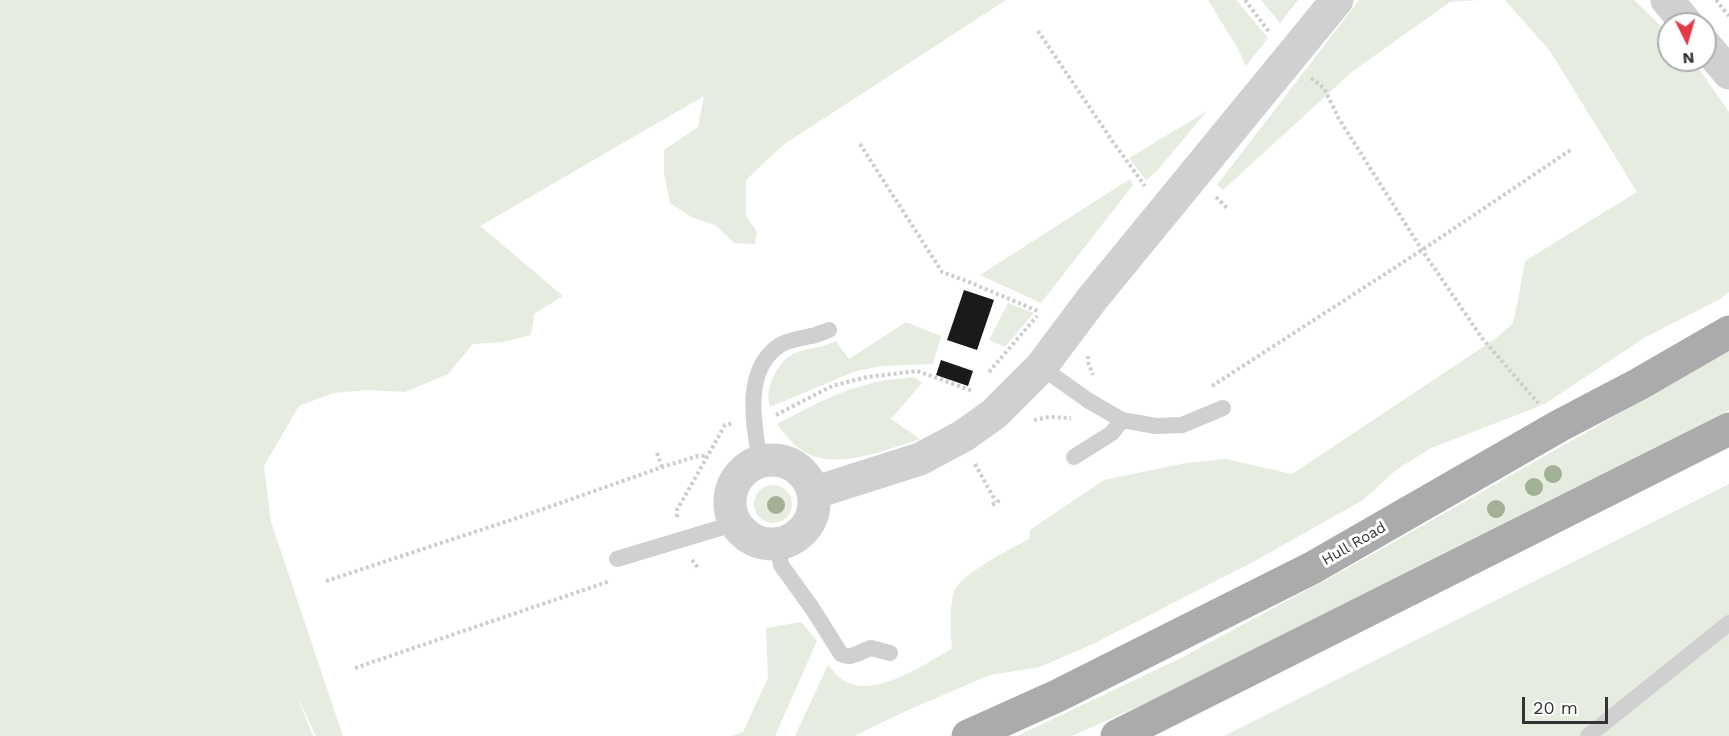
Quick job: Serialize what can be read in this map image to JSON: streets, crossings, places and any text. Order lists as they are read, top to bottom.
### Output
{
  "streets": {
    "main road": ["Hull Road"]
  },
  "scale_bar": "20 m",
  "north": "bottom"
}
